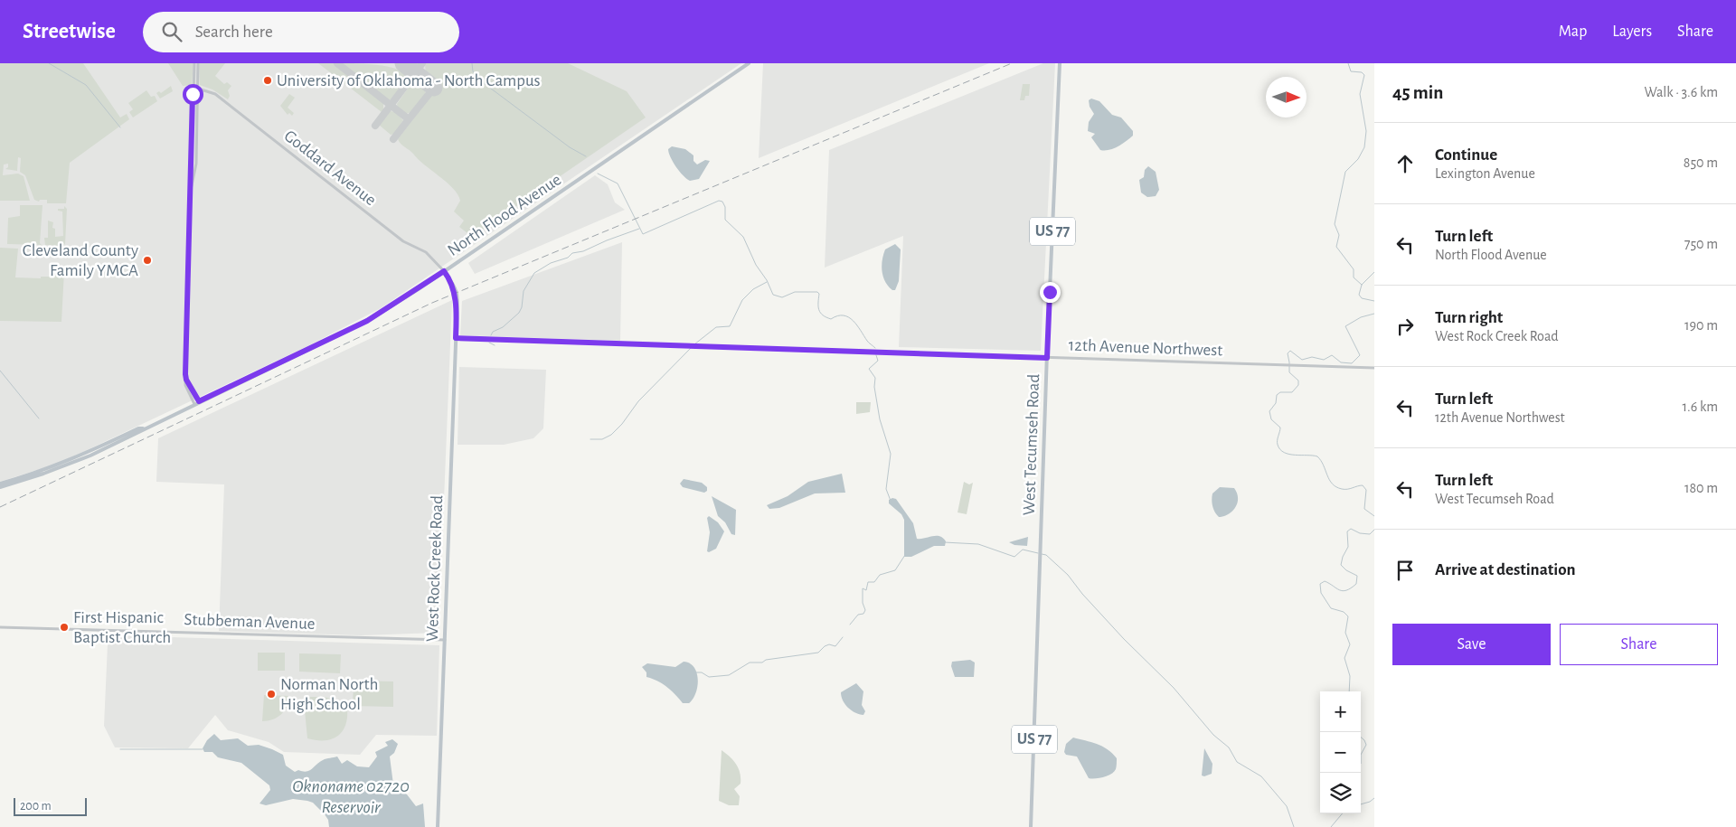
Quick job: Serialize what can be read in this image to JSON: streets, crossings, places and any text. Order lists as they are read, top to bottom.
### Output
{
  "streets": {
    "main road": [
      "North Flood Avenue",
      "US 77",
      "West Tecumseh Road",
      "West Rock Creek Road"
    ],
    "street": ["Goddard Avenue", "12th Avenue Northwest", "Stubbeman Avenue"]
  },
  "crossings": [
    ["Goddard Avenue", "North Flood Avenue"],
    ["Goddard Avenue", "West Rock Creek Road"],
    ["North Flood Avenue", "West Rock Creek Road"],
    ["12th Avenue Northwest", "West Tecumseh Road"],
    ["12th Avenue Northwest", "West Rock Creek Road"],
    ["West Rock Creek Road", "Stubbeman Avenue"]
  ],
  "water": ["Oknoname 02720 Reservoir"],
  "places": [
    "University of Oklahoma - North Campus",
    "Cleveland County Family YMCA",
    "First Hispanic Baptist Church",
    "Norman North High School"
  ],
  "scale_bar": "200 m",
  "north": "right",
  "page": {
    "header": "Streetwise",
    "search": "Search here",
    "nav": ["Map", "Layers", "Share"],
    "heading": ["45 min", "Walk · 3.6 km"],
    "list": [
      ["Continue", "Lexington Avenue", "850 m"],
      ["Turn left", "North Flood Avenue", "750 m"],
      ["Turn right", "West Rock Creek Road", "190 m"],
      ["Turn left", "12th Avenue Northwest", "1.6 km"],
      ["Turn left", "West Tecumseh Road", "180 m"],
      "Arrive at destination"
    ],
    "buttons": ["Save", "Share"],
    "map_buttons": ["+", "−"],
    "scale": "200 m"
  }
}
